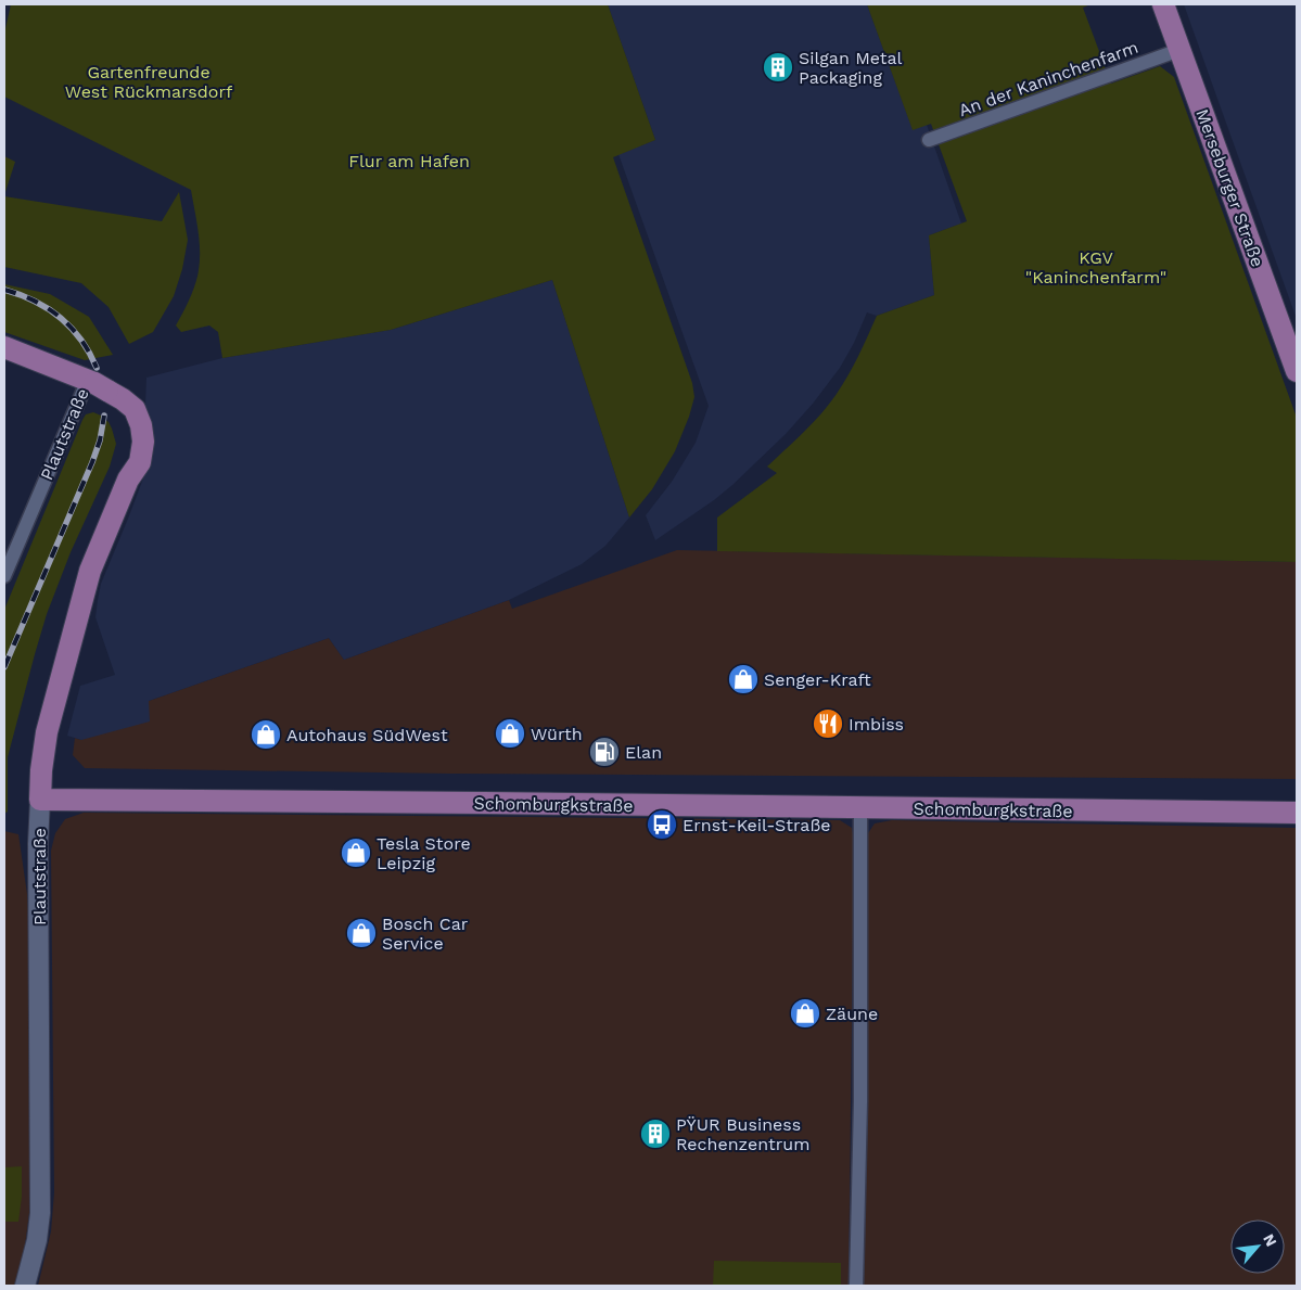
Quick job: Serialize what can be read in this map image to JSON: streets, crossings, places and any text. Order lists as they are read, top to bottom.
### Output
{
  "streets": {
    "main road": ["Merseburger Straße", "Plautstraße", "Schomburgkstraße"],
    "street": ["An der Kaninchenfarm"]
  },
  "crossings": [
    ["An der Kaninchenfarm", "Merseburger Straße"],
    ["Plautstraße", "Schomburgkstraße"]
  ],
  "parks": ["Gartenfreunde West Rückmarsdorf", "Flur am Hafen", "KGV \"Kaninchenfarm\""],
  "places": {
    "building": ["Silgan Metal Packaging", "PŸUR Business Rechenzentrum"],
    "shop": [
      "Senger-Kraft",
      "Würth",
      "Autohaus SüdWest",
      "Tesla Store Leipzig",
      "Bosch Car Service",
      "Zäune"
    ],
    "restaurant": ["Imbiss"],
    "fuel station": ["Elan"],
    "bus stop": ["Ernst-Keil-Straße"]
  },
  "north": "top right"
}
